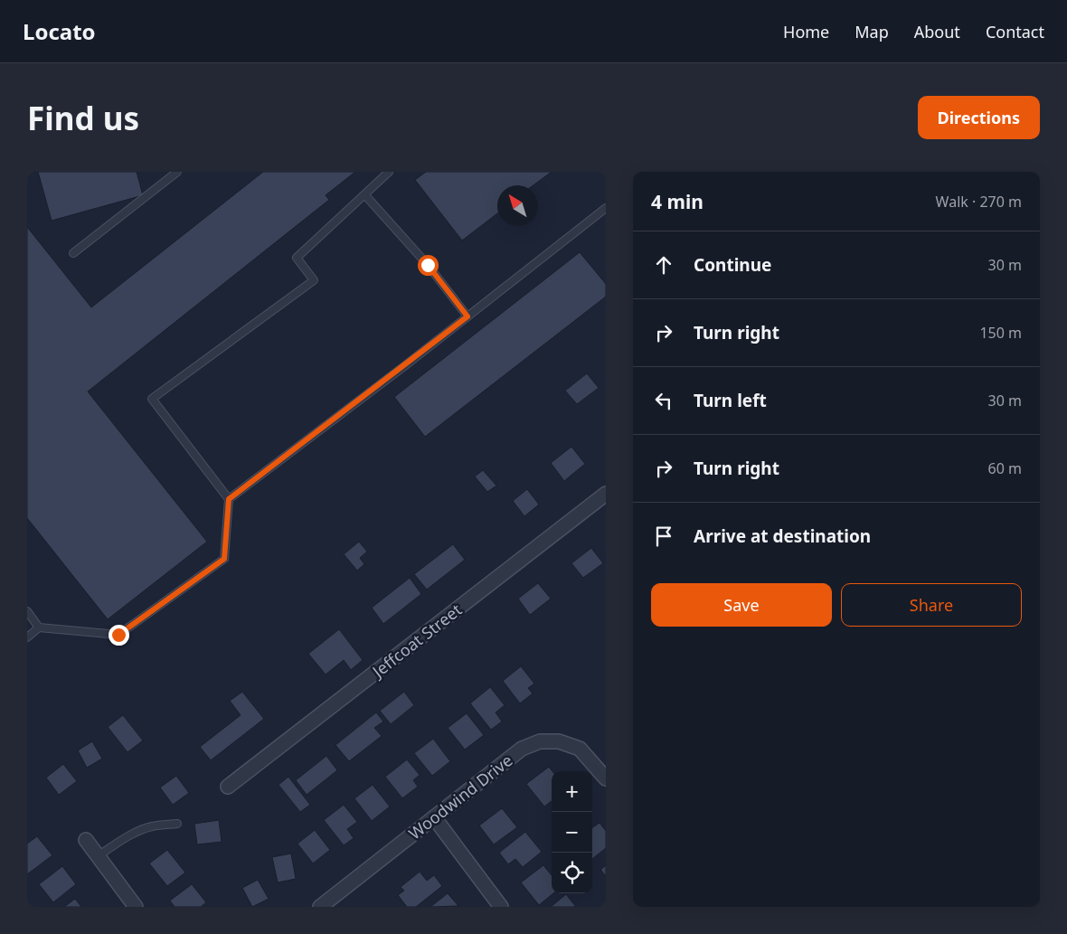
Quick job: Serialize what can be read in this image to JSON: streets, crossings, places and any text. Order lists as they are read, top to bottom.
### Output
{
  "streets": {
    "street": ["Jeffcoat Street", "Woodwind Drive"]
  },
  "north": "top left",
  "page": {
    "header": "Locato",
    "nav": [
      "Home",
      "Map",
      "About",
      "Contact"
    ],
    "buttons": [
      "Directions",
      ["Save", "Share"]
    ],
    "title": "Find us",
    "heading": ["4 min", "Walk · 270 m"],
    "list": [
      ["Continue", "30 m"],
      ["Turn right", "150 m"],
      ["Turn left", "30 m"],
      ["Turn right", "60 m"],
      "Arrive at destination"
    ],
    "map_buttons": ["+", "−"]
  }
}
